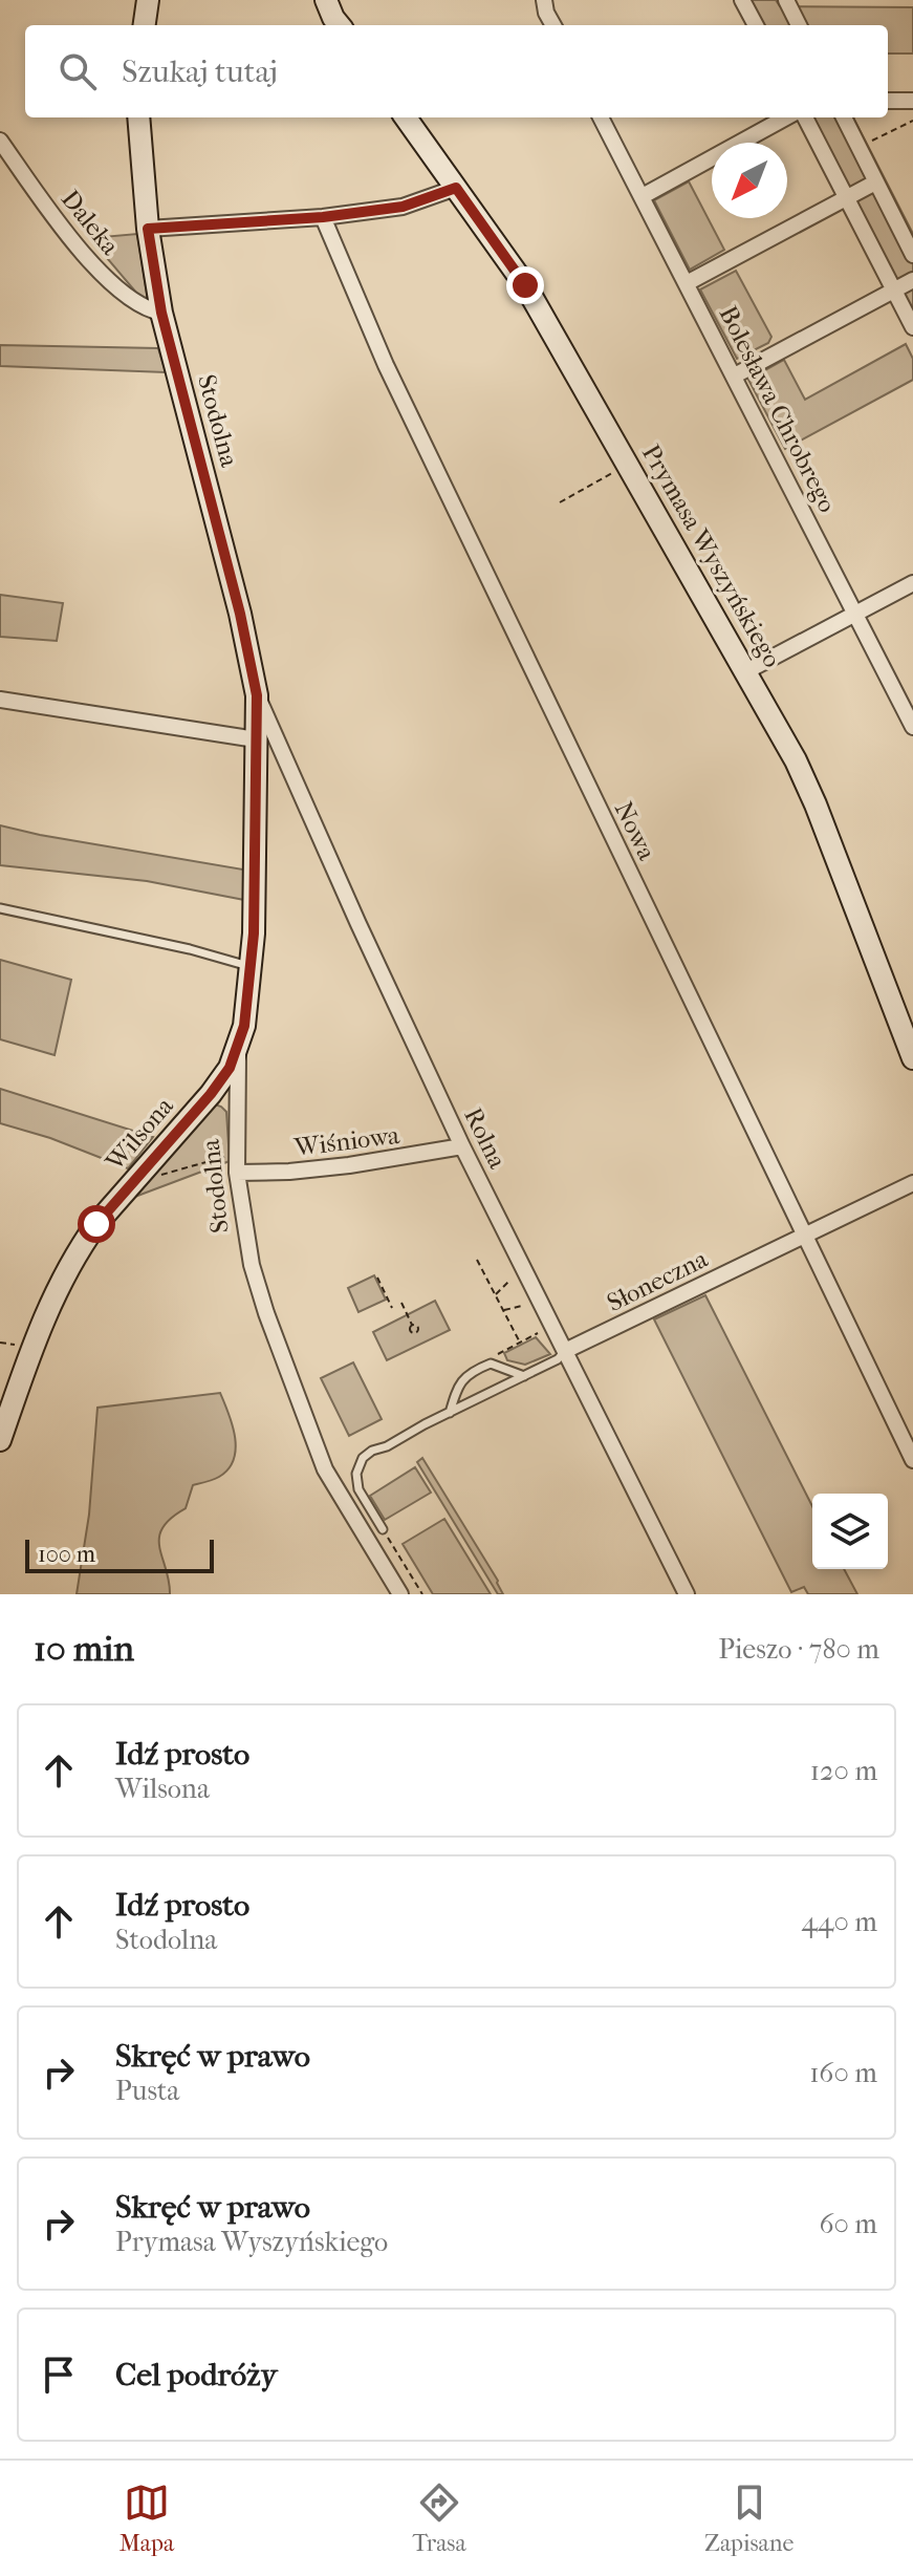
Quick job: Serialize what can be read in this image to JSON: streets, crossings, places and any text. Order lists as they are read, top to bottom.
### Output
{
  "streets": {
    "street": [
      "Daleka",
      "Bolesława Chrobrego",
      "Stodolna",
      "Prymasa Wyszyńskiego",
      "Nowa",
      "Wilsona",
      "Rolna",
      "Wiśniowa",
      "Słoneczna"
    ]
  },
  "crossings": [
    ["Daleka", "Stodolna"],
    ["Stodolna", "Wilsona"],
    ["Stodolna", "Rolna"],
    ["Stodolna", "Wiśniowa"],
    ["Nowa", "Słoneczna"],
    ["Rolna", "Wiśniowa"],
    ["Rolna", "Słoneczna"]
  ],
  "scale_bar": "100 m",
  "north": "bottom left",
  "page": {
    "search": "Szukaj tutaj",
    "scale": "100 m",
    "heading": ["10 min", "Pieszo · 780 m"],
    "list": [
      ["Idź prosto", "Wilsona", "120 m"],
      ["Idź prosto", "Stodolna", "440 m"],
      ["Skręć w prawo", "Pusta", "160 m"],
      ["Skręć w prawo", "Prymasa Wyszyńskiego", "60 m"],
      "Cel podróży"
    ],
    "nav": ["Mapa", "Trasa", "Zapisane"]
  }
}
